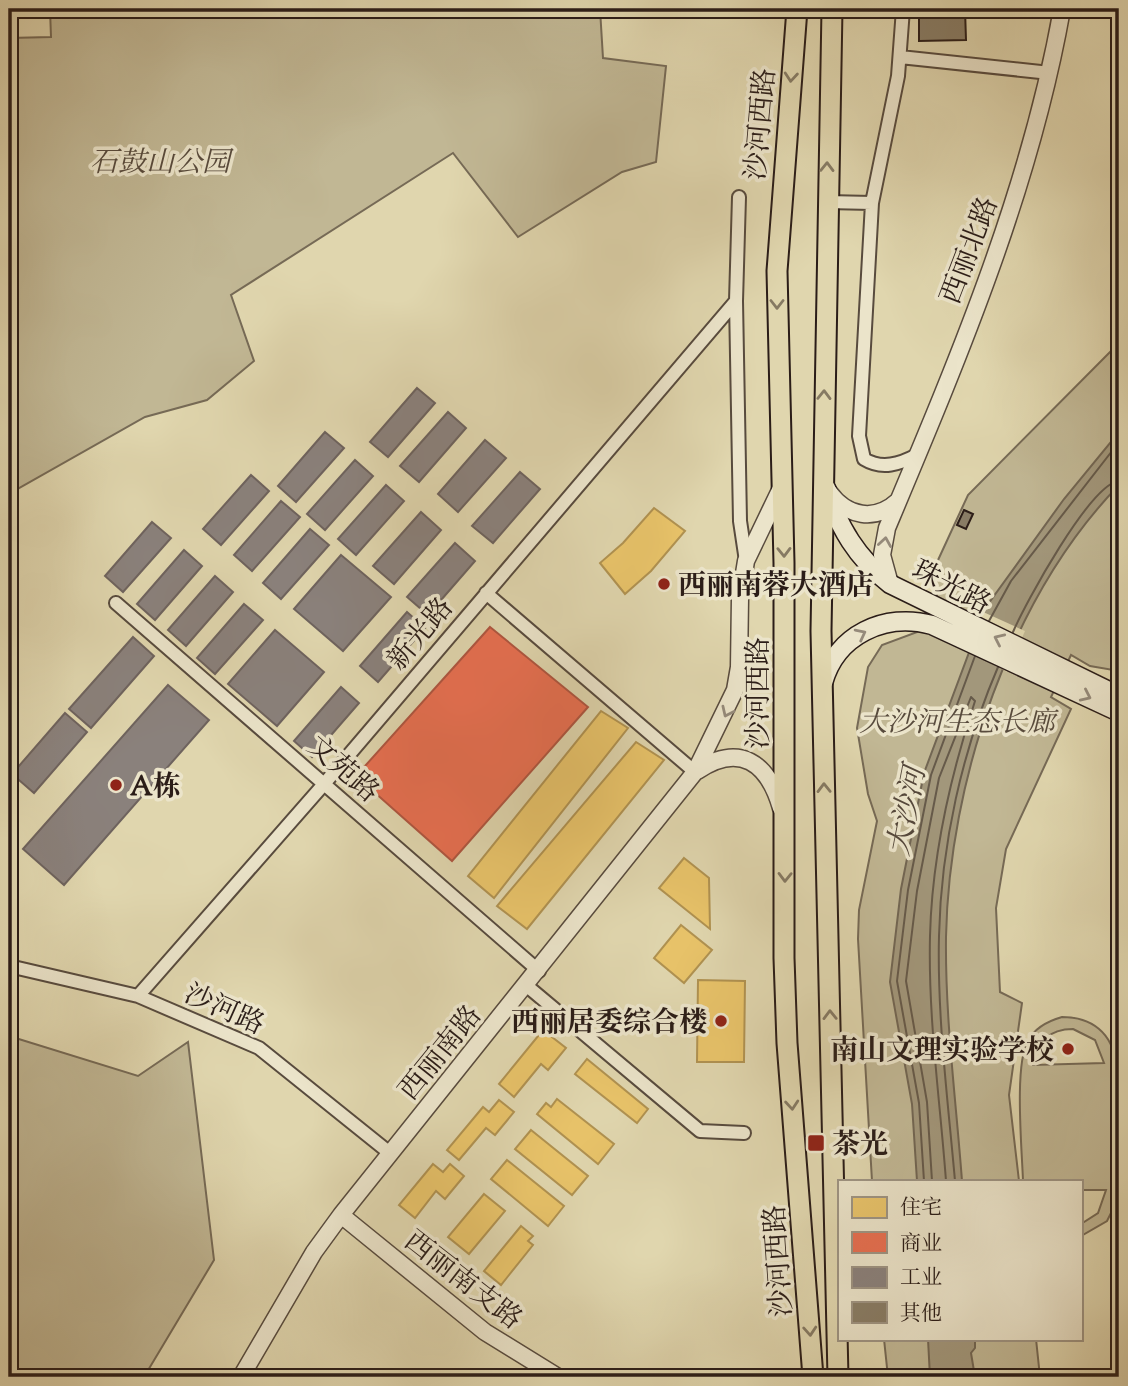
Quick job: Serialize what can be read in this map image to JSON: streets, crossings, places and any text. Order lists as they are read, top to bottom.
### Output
{
  "streets": {
    "main road": ["沙河西路", "珠光路"],
    "street": [
      "西丽北路",
      "新光路",
      "文苑路",
      "沙河路",
      "西丽南路",
      "西丽南支路"
    ]
  },
  "crossings": [
    ["沙河西路", "珠光路"],
    ["沙河西路", "西丽南路"],
    ["西丽北路", "珠光路"],
    ["新光路", "文苑路"],
    ["新光路", "沙河路"],
    ["文苑路", "西丽南路"],
    ["沙河路", "西丽南路"],
    ["西丽南路", "西丽南支路"]
  ],
  "water": ["大沙河"],
  "parks": ["石鼓山公园", "大沙河生态长廊"],
  "places": {
    "other": [
      "西丽南蓉大酒店",
      "A栋",
      "西丽居委综合楼",
      "南山文理实验学校"
    ],
    "transit": ["茶光"]
  },
  "legend": [
    "住宅",
    "商业",
    "工业",
    "其他"
  ]
}
